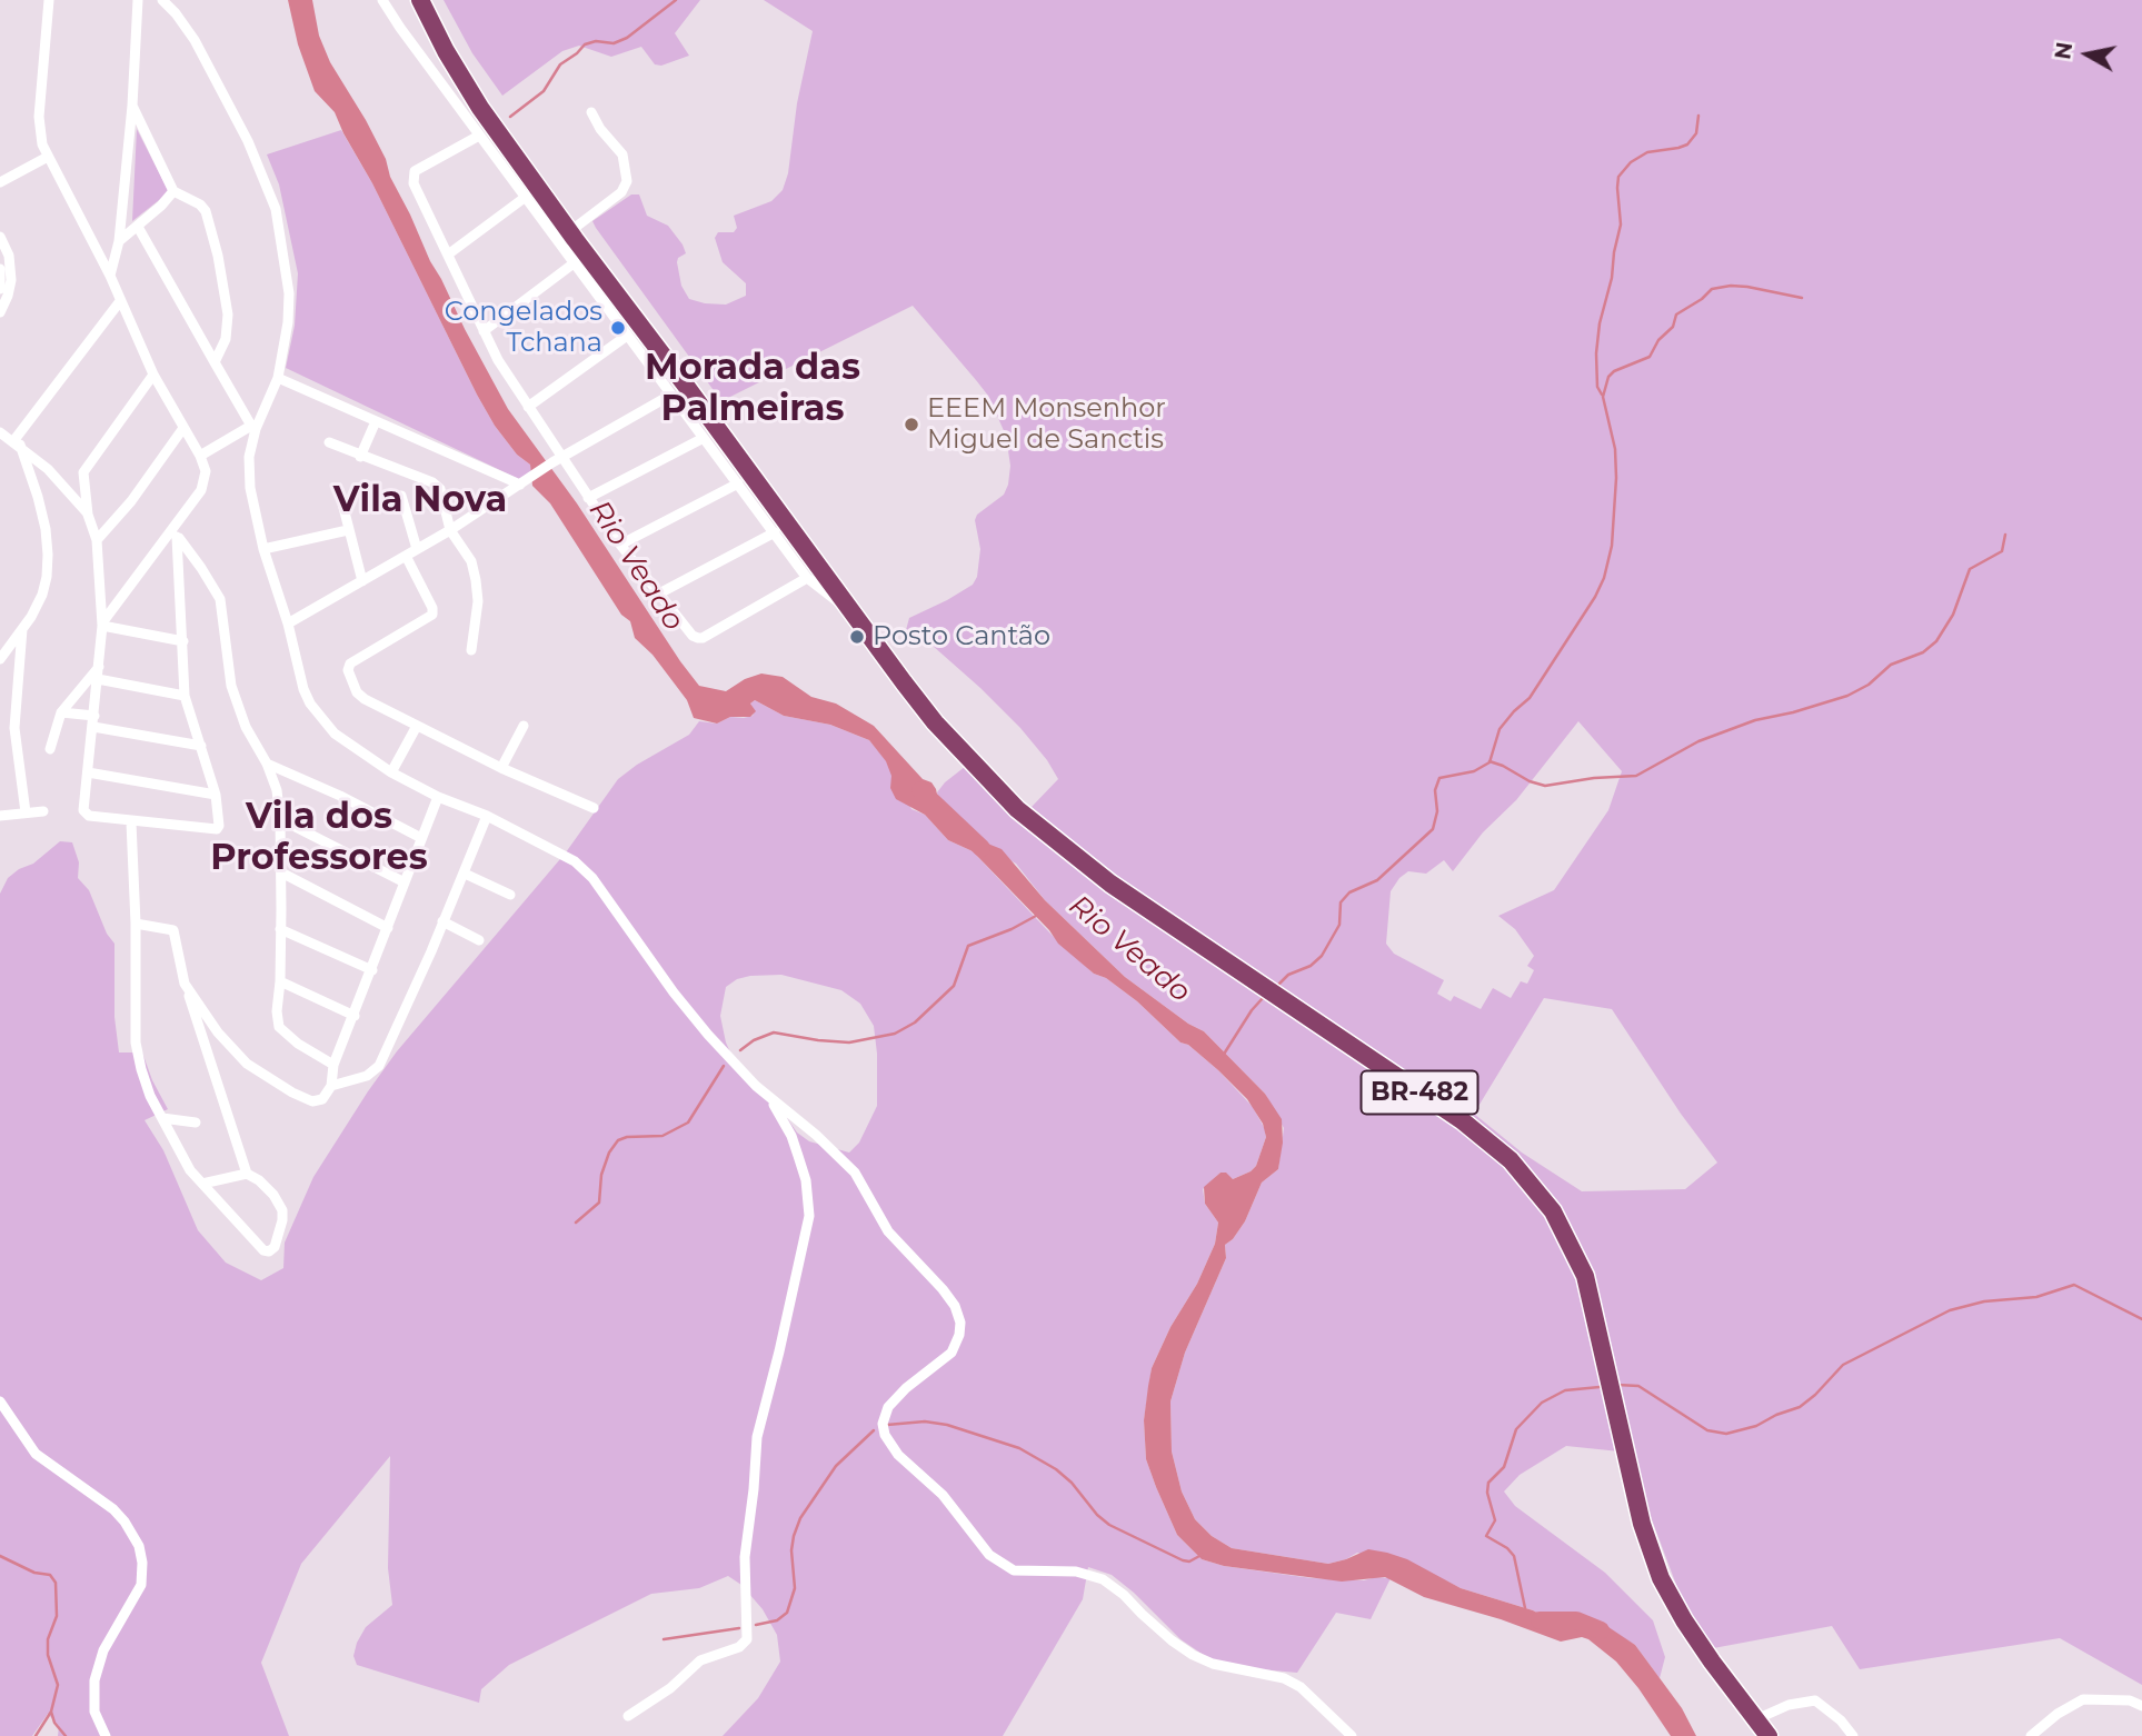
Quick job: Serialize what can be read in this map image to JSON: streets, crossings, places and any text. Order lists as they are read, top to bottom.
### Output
{
  "streets": {
    "highway": ["BR-482"]
  },
  "districts": ["Morada das Palmeiras", "Vila Nova", "Vila dos Professores"],
  "water": ["Rio Veado"],
  "places": ["Congelados Tchana", "EEEM Monsenhor Miguel de Sanctis", "Posto Cantão"],
  "north": "left"
}
